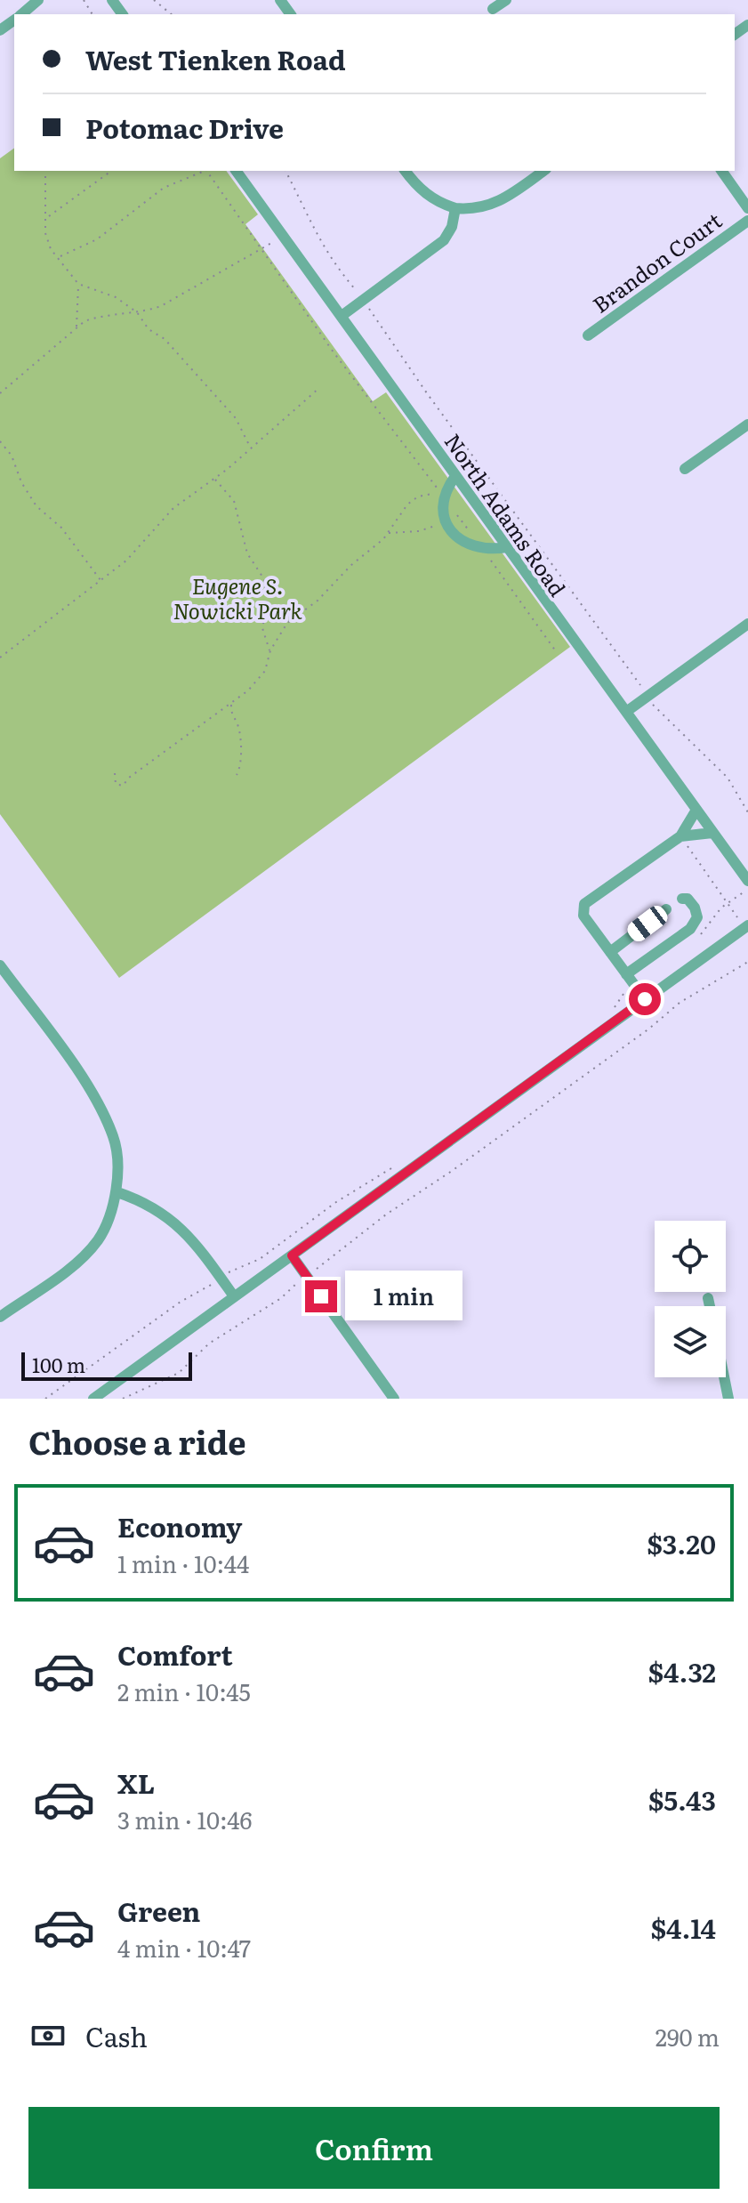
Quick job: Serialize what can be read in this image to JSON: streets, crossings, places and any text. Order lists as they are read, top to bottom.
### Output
{
  "streets": {
    "street": ["Brandon Court", "North Adams Road"]
  },
  "parks": ["Eugene S. Nowicki Park"],
  "scale_bar": "100 m",
  "page": {
    "banner": ["West Tienken Road", "Potomac Drive"],
    "bubble": "1 min",
    "scale": "100 m",
    "heading": "Choose a ride",
    "list": [
      {
        "name": "Economy",
        "note": "1 min · 10:44",
        "value": "$3.20"
      },
      {
        "name": "Comfort",
        "note": "2 min · 10:45",
        "value": "$4.32"
      },
      {
        "name": "XL",
        "note": "3 min · 10:46",
        "value": "$5.43"
      },
      {
        "name": "Green",
        "note": "4 min · 10:47",
        "value": "$4.14"
      }
    ],
    "pay": ["Cash", "290 m"],
    "buttons": "Confirm"
  }
}
